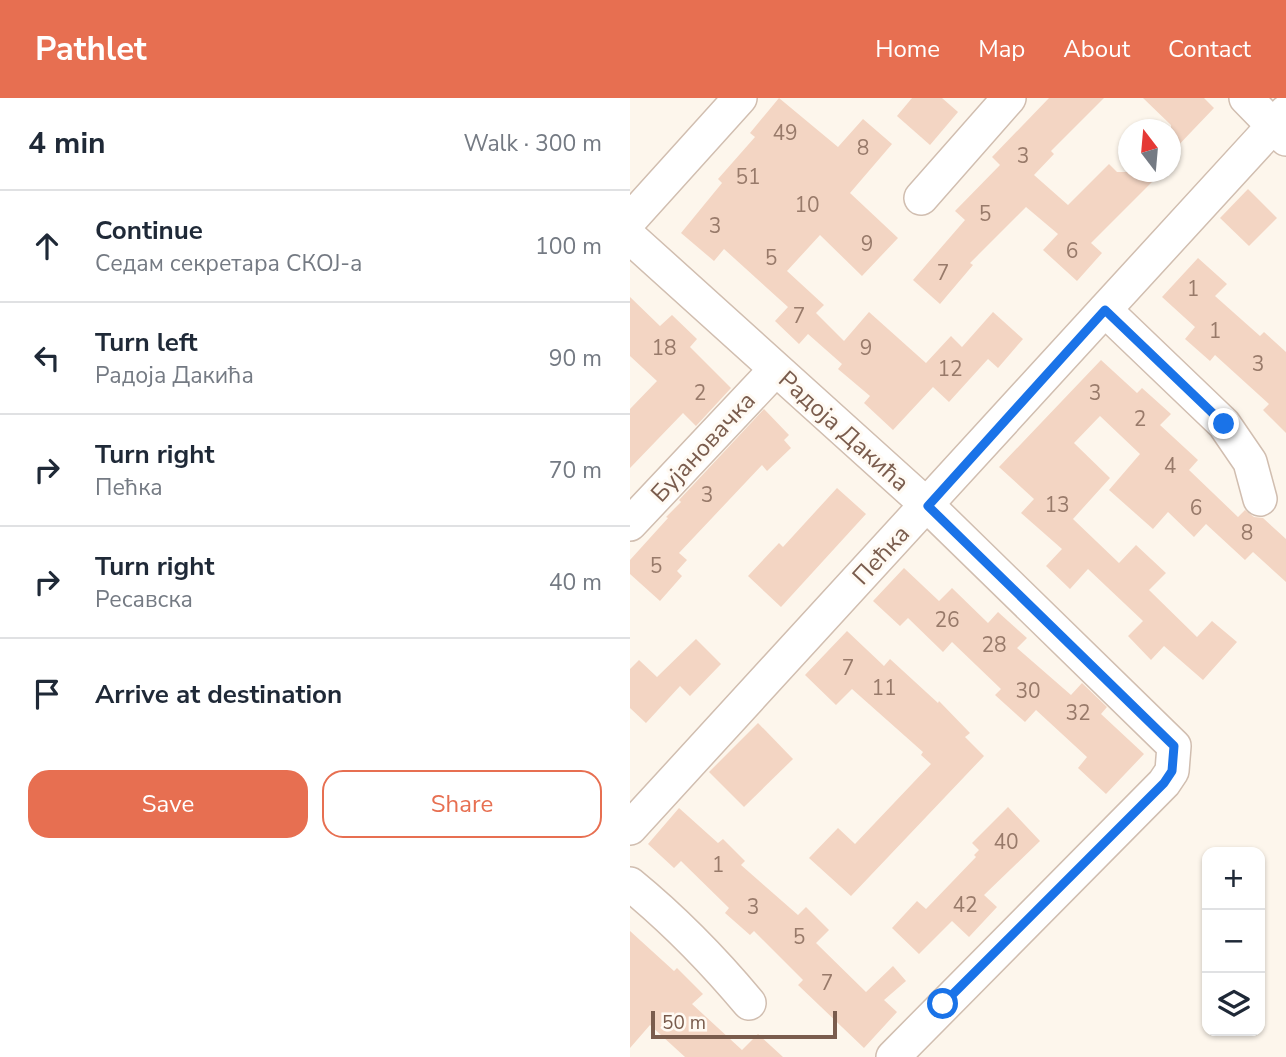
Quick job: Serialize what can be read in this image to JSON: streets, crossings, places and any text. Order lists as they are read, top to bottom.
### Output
{
  "streets": {
    "street": ["Радоја Дакића", "Бујановачка", "Пећка"]
  },
  "crossings": [
    ["Радоја Дакића", "Бујановачка"],
    ["Радоја Дакића", "Пећка"]
  ],
  "house_numbers": [
    "49",
    "8",
    "3",
    "51",
    "10",
    "5",
    "3",
    "9",
    "6",
    "5",
    "7",
    "1",
    "7",
    "1",
    "18",
    "9",
    "3",
    "12",
    "2",
    "3",
    "2",
    "4",
    "3",
    "13",
    "6",
    "8",
    "5",
    "26",
    "28",
    "7",
    "11",
    "30",
    "32",
    "40",
    "1",
    "42",
    "3",
    "5",
    "7"
  ],
  "scale_bar": "50 m",
  "north": "top",
  "page": {
    "header": "Pathlet",
    "nav": [
      "Home",
      "Map",
      "About",
      "Contact"
    ],
    "heading": ["4 min", "Walk · 300 m"],
    "list": [
      ["Continue", "Седам секретара СКОЈ-а", "100 m"],
      ["Turn left", "Радоја Дакића", "90 m"],
      ["Turn right", "Пећка", "70 m"],
      ["Turn right", "Ресавска", "40 m"],
      "Arrive at destination"
    ],
    "buttons": ["Save", "Share"],
    "map_buttons": ["+", "−"],
    "scale": "50 m"
  }
}
